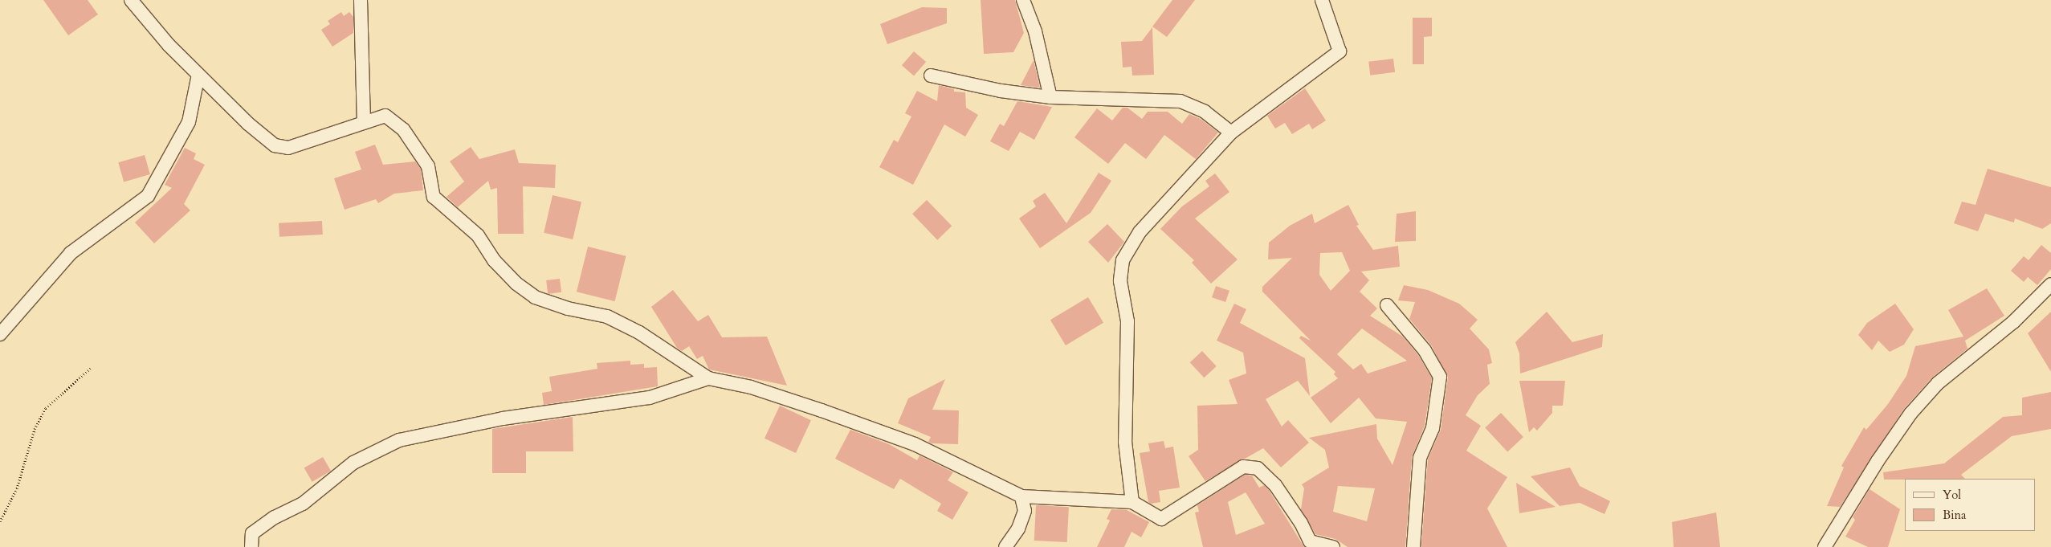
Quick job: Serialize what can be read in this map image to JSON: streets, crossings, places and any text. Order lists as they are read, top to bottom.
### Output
{
  "legend": ["Yol", "Bina"]
}
